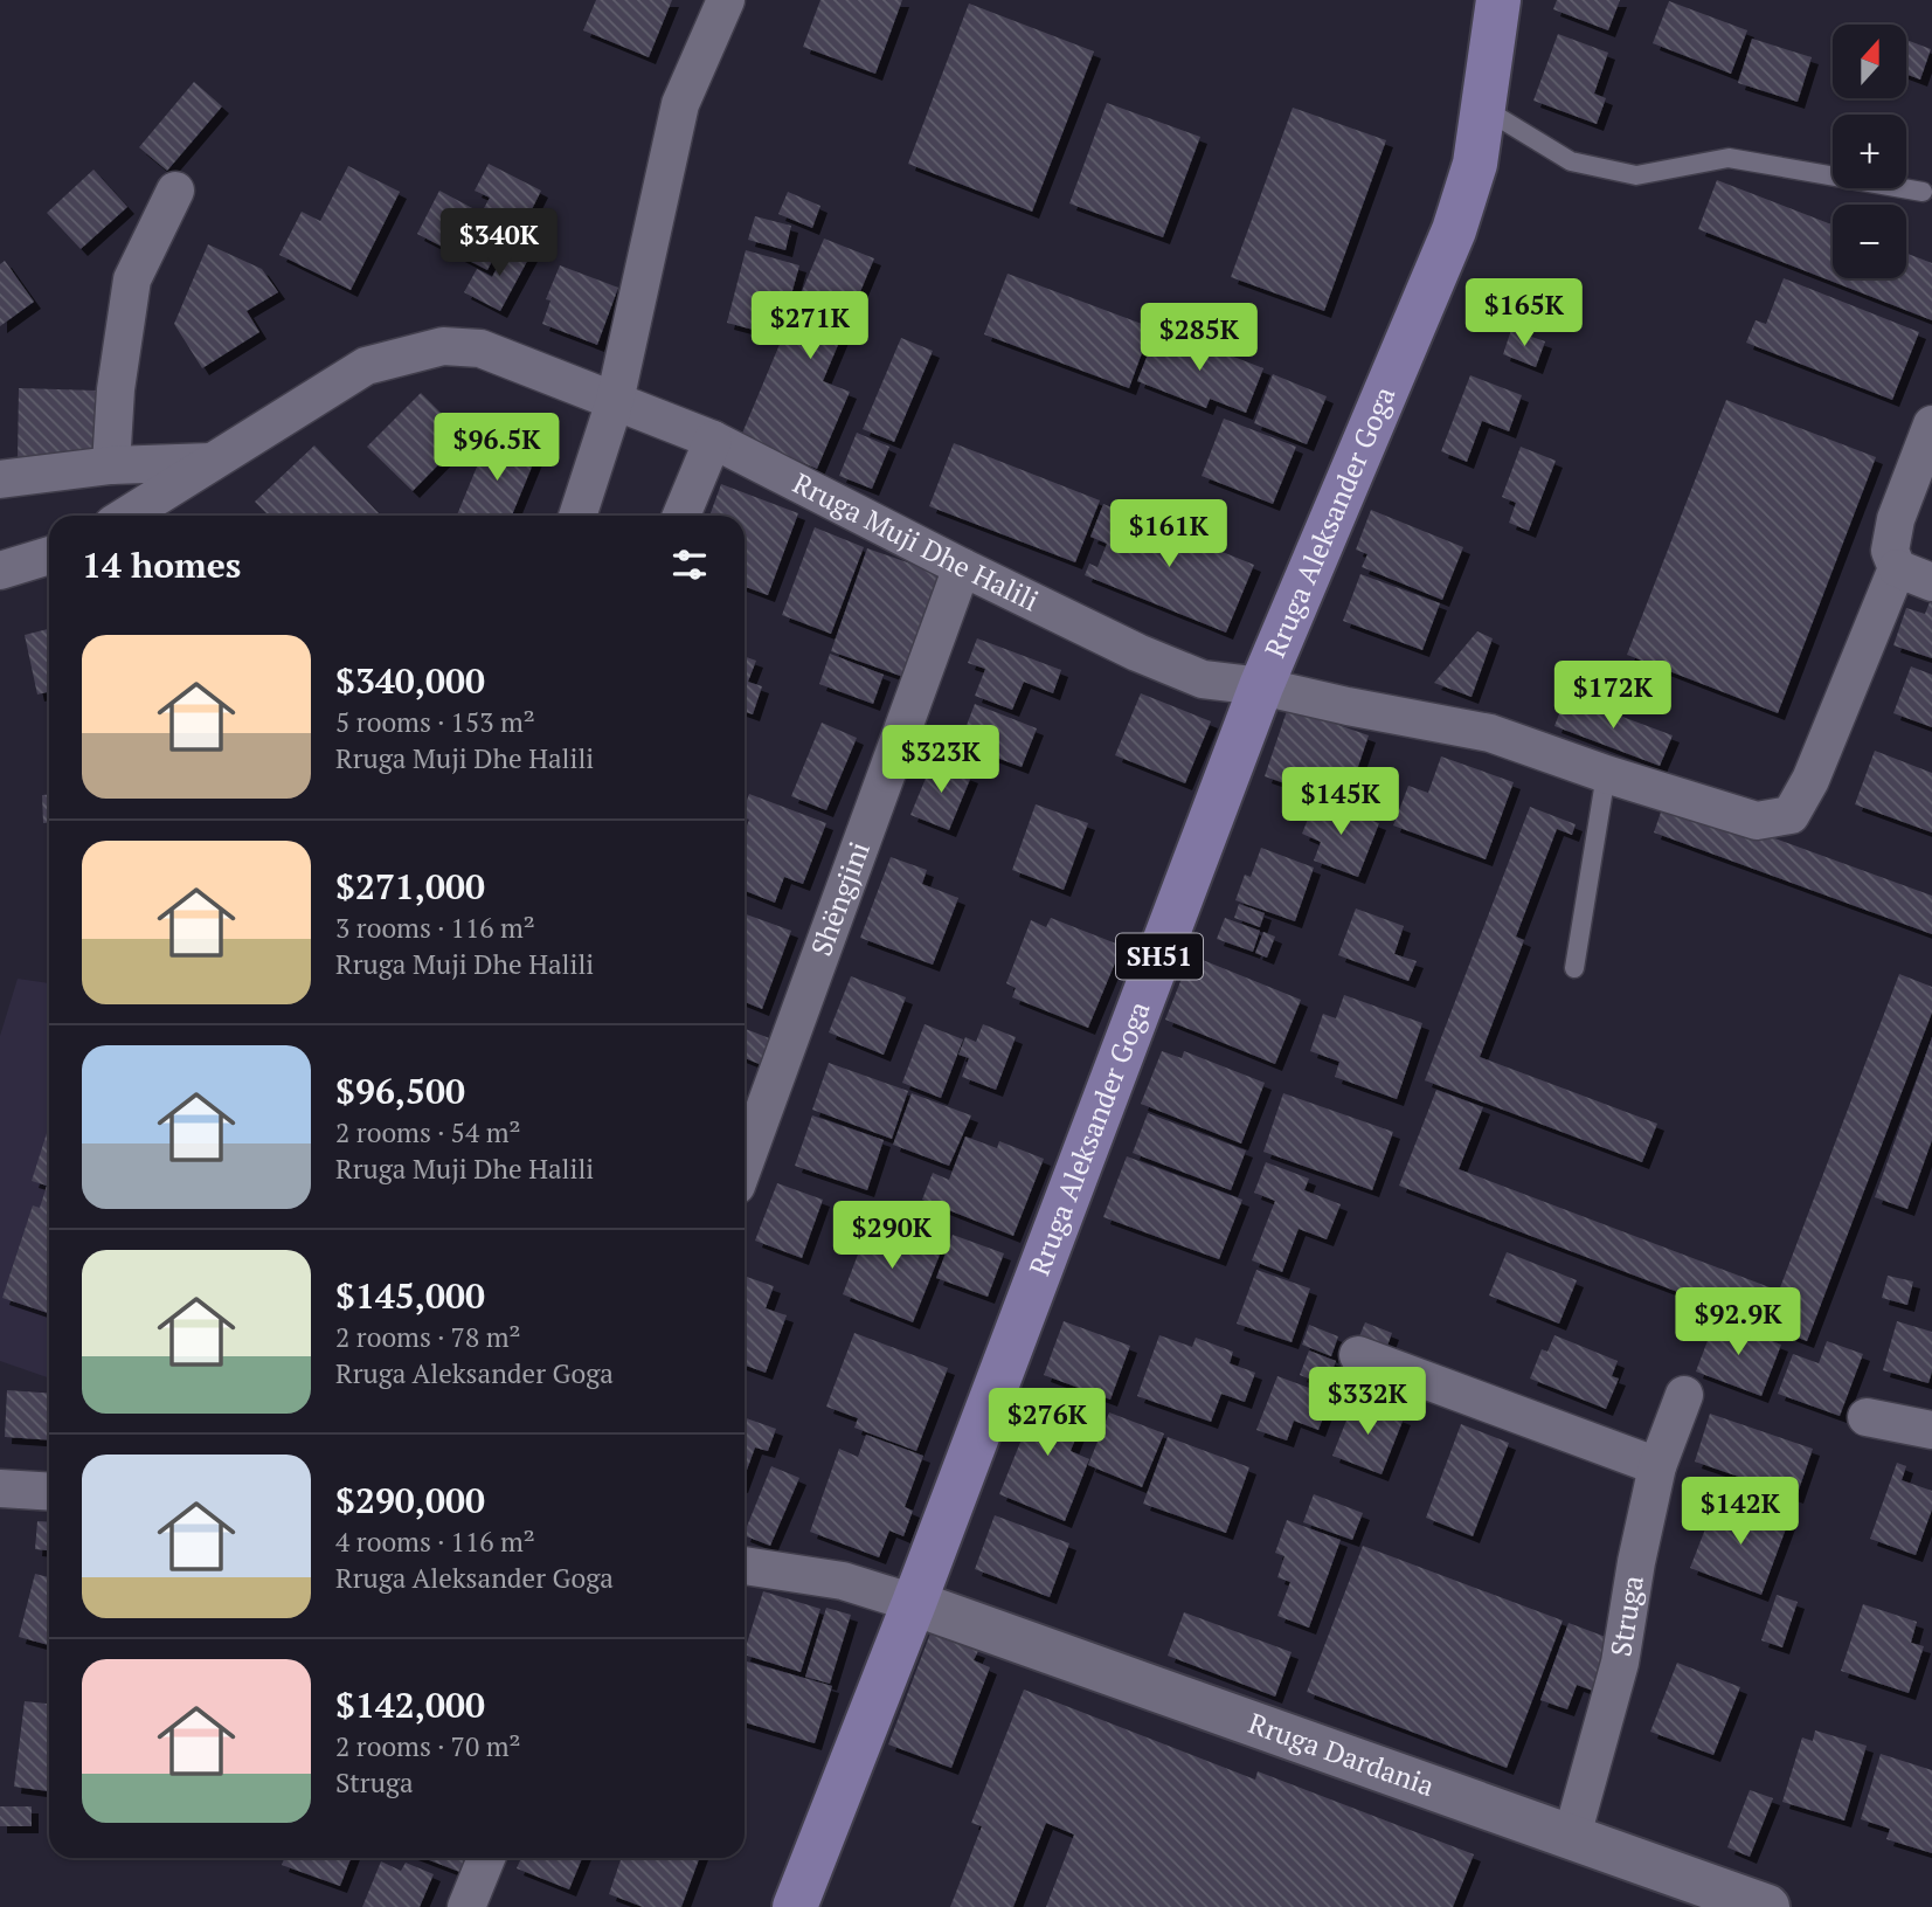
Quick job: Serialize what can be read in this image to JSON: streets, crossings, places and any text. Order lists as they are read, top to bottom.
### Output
{
  "streets": {
    "main road": ["Rruga Aleksander Goga", "SH51"],
    "street": [
      "Rruga Muji Dhe Halili",
      "Shëngjini",
      "Struga",
      "Rruga Dardania"
    ]
  },
  "crossings": [
    ["Rruga Aleksander Goga", "Rruga Muji Dhe Halili"],
    ["Rruga Aleksander Goga", "Rruga Dardania"],
    ["Rruga Muji Dhe Halili", "Shëngjini"],
    ["Struga", "Rruga Dardania"]
  ],
  "north": "top",
  "page": {
    "map_buttons": ["+", "−"],
    "price": [
      "$340K",
      "$165K",
      "$271K",
      "$285K",
      "$96.5K",
      "$161K",
      "$172K",
      "$323K",
      "$145K",
      "$290K",
      "$92.9K",
      "$332K",
      "$276K",
      "$142K"
    ],
    "heading": "14 homes",
    "list": [
      {
        "name": "$340,000",
        "note": "5 rooms · 153 m² · Rruga Muji Dhe Halili"
      },
      {
        "name": "$271,000",
        "note": "3 rooms · 116 m² · Rruga Muji Dhe Halili"
      },
      {
        "name": "$96,500",
        "note": "2 rooms · 54 m² · Rruga Muji Dhe Halili"
      },
      {
        "name": "$145,000",
        "note": "2 rooms · 78 m² · Rruga Aleksander Goga"
      },
      {
        "name": "$290,000",
        "note": "4 rooms · 116 m² · Rruga Aleksander Goga"
      },
      {
        "name": "$142,000",
        "note": "2 rooms · 70 m² · Struga"
      }
    ]
  }
}
